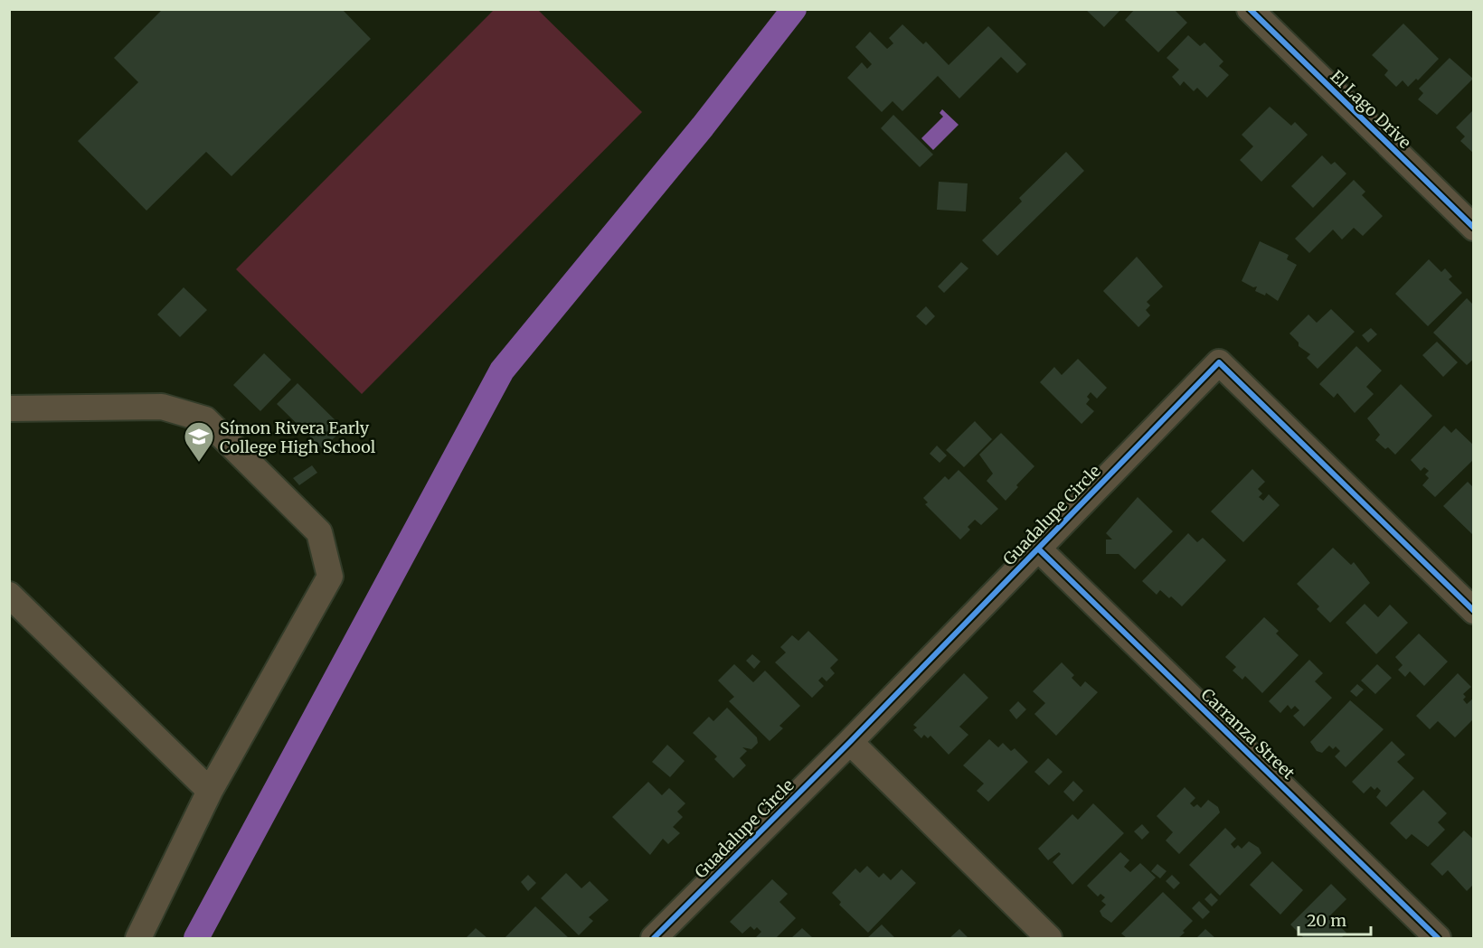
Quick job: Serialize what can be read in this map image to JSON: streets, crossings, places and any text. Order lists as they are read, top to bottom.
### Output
{
  "streets": {
    "street": ["El Lago Drive", "Guadalupe Circle", "Carranza Street"]
  },
  "crossings": [
    ["Guadalupe Circle", "Carranza Street"]
  ],
  "places": {
    "school or university": ["Símon Rivera Early College High School"]
  },
  "scale_bar": "20 m"
}
